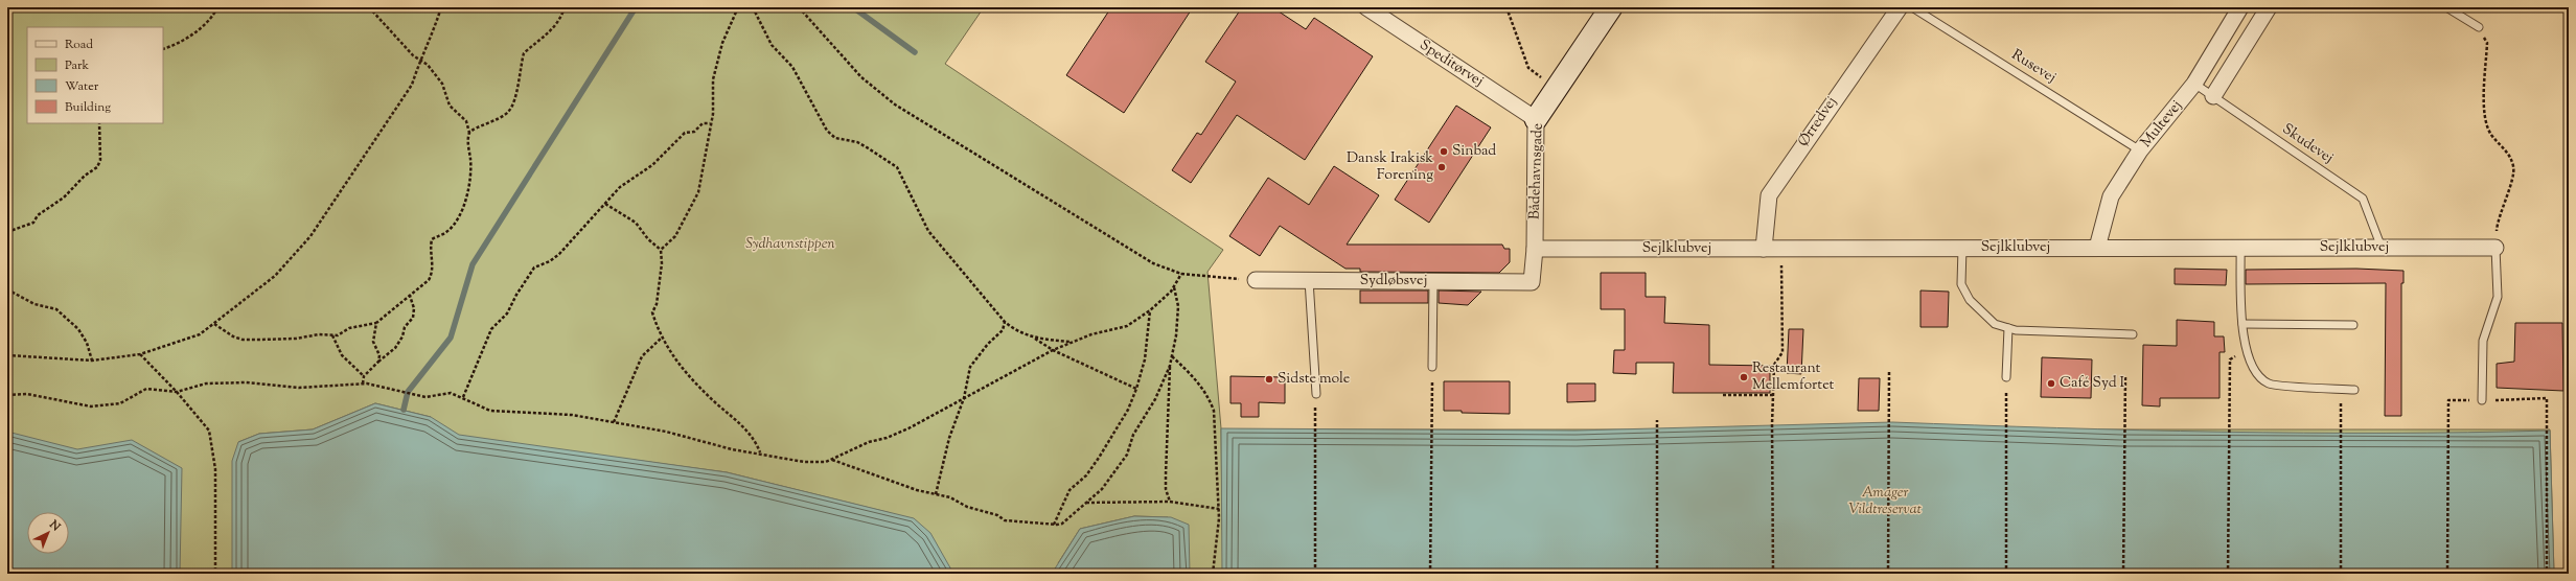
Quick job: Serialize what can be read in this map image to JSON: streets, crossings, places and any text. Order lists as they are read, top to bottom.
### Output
{
  "streets": {
    "street": [
      "Speditørvej",
      "Ørredvej",
      "Multevej",
      "Bådehavnsgade",
      "Sejlklubvej",
      "Sydløbsvej"
    ],
    "lane": ["Rusevej", "Skudevej"]
  },
  "crossings": [
    ["Speditørvej", "Bådehavnsgade"],
    ["Rusevej", "Multevej"],
    ["Ørredvej", "Sejlklubvej"],
    ["Multevej", "Skudevej"],
    ["Multevej", "Sejlklubvej"],
    ["Skudevej", "Sejlklubvej"],
    ["Bådehavnsgade", "Sejlklubvej"],
    ["Bådehavnsgade", "Sydløbsvej"]
  ],
  "parks": ["Sydhavnstippen", "Amager Vildtreservat"],
  "places": [
    "Sinbad",
    "Dansk Irakisk Forening",
    "Restaurant Mellemfortet",
    "Sidste mole",
    "Café Syd I"
  ],
  "legend": [
    "Road",
    "Park",
    "Water",
    "Building"
  ],
  "north": "top right"
}
